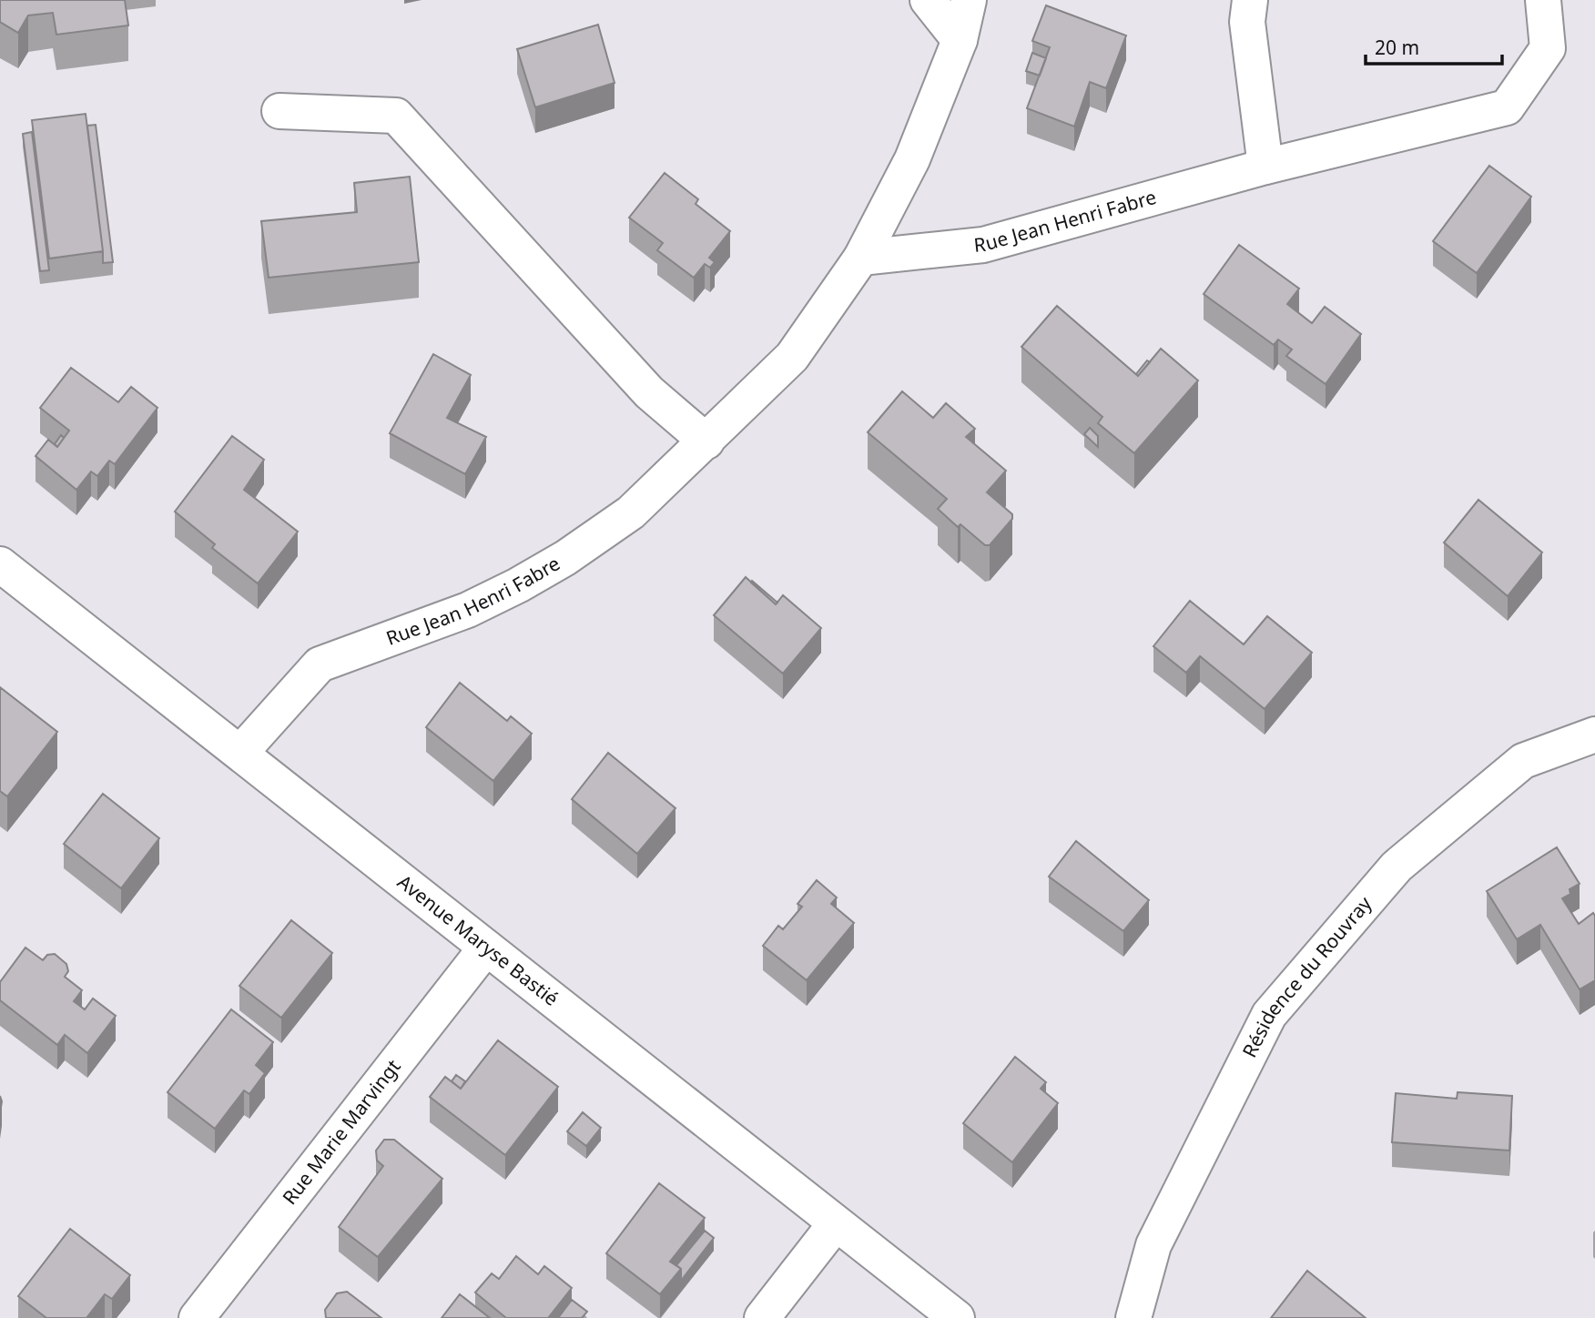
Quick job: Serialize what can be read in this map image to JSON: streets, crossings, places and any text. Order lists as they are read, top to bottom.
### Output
{
  "streets": {
    "street": [
      "Rue Jean Henri Fabre",
      "Avenue Maryse Bastié",
      "Résidence du Rouvray",
      "Rue Marie Marvingt"
    ]
  },
  "crossings": [
    ["Rue Jean Henri Fabre", "Avenue Maryse Bastié"],
    ["Avenue Maryse Bastié", "Rue Marie Marvingt"]
  ],
  "scale_bar": "20 m"
}
